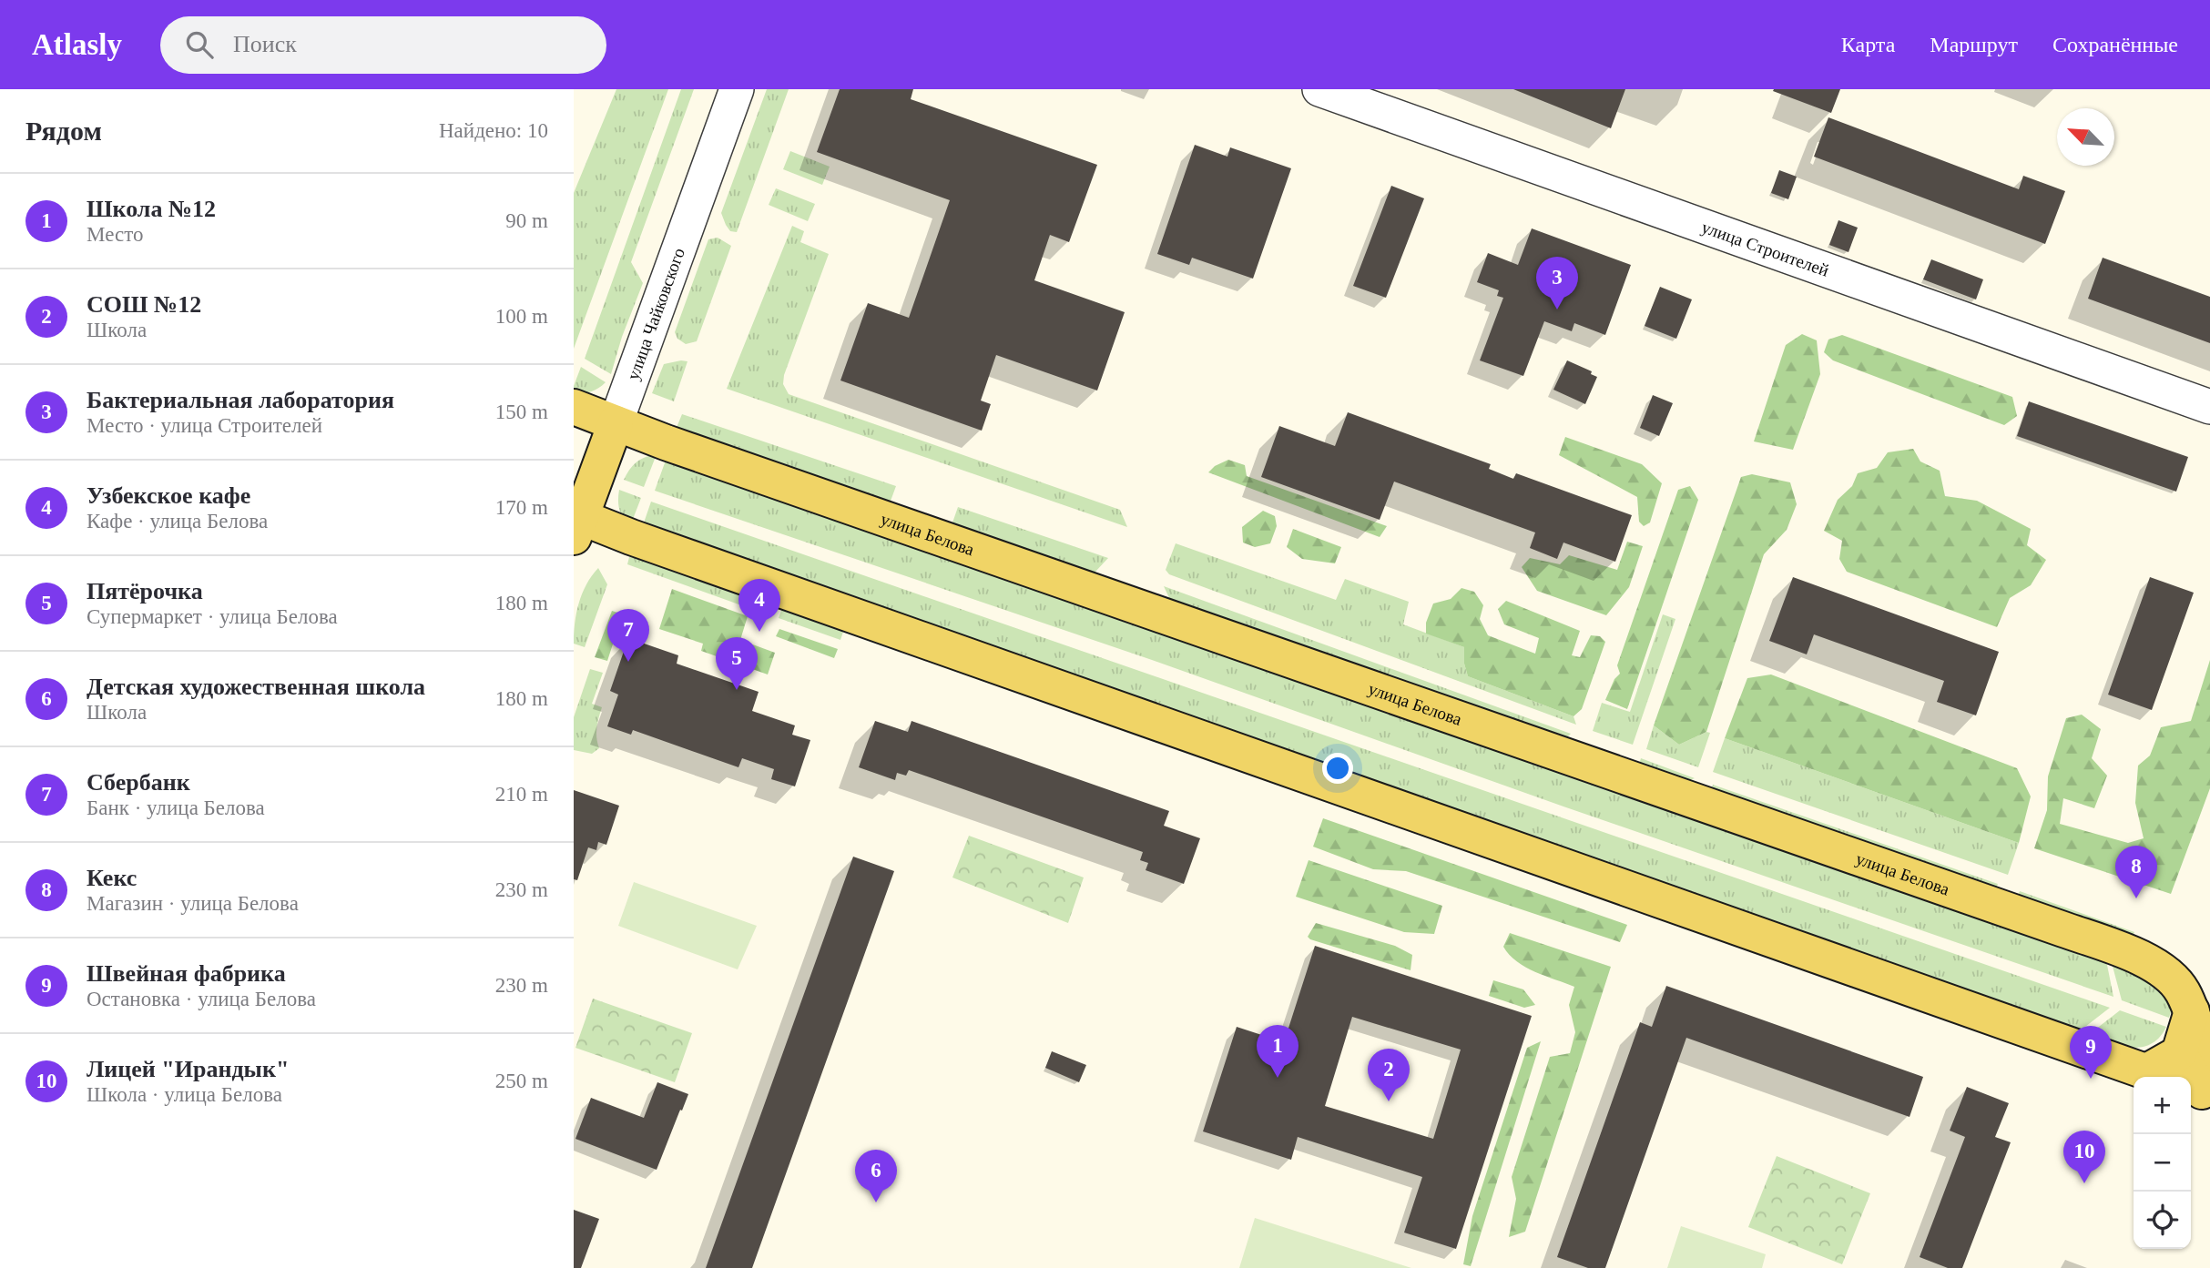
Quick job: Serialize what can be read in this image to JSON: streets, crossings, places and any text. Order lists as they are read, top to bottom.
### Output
{
  "streets": {
    "main road": ["улица Чайковского", "улица Белова"],
    "street": ["улица Строителей"]
  },
  "crossings": [
    ["улица Чайковского", "улица Белова"]
  ],
  "north": "top left",
  "page": {
    "header": "Atlasly",
    "search": "Поиск",
    "nav": ["Карта", "Маршрут", "Сохранённые"],
    "heading": ["Рядом", "Найдено: 10"],
    "list": [
      {
        "mark": "1",
        "name": "Школа №12",
        "note": "Место",
        "value": "90 m"
      },
      {
        "mark": "2",
        "name": "СОШ №12",
        "note": "Школа",
        "value": "100 m"
      },
      {
        "mark": "3",
        "name": "Бактериальная лаборатория",
        "note": "Место · улица Строителей",
        "value": "150 m"
      },
      {
        "mark": "4",
        "name": "Узбекское кафе",
        "note": "Кафе · улица Белова",
        "value": "170 m"
      },
      {
        "mark": "5",
        "name": "Пятёрочка",
        "note": "Супермаркет · улица Белова",
        "value": "180 m"
      },
      {
        "mark": "6",
        "name": "Детская художественная школа",
        "note": "Школа",
        "value": "180 m"
      },
      {
        "mark": "7",
        "name": "Сбербанк",
        "note": "Банк · улица Белова",
        "value": "210 m"
      },
      {
        "mark": "8",
        "name": "Кекс",
        "note": "Магазин · улица Белова",
        "value": "230 m"
      },
      {
        "mark": "9",
        "name": "Швейная фабрика",
        "note": "Остановка · улица Белова",
        "value": "230 m"
      },
      {
        "mark": "10",
        "name": "Лицей \"Ирандык\"",
        "note": "Школа · улица Белова",
        "value": "250 m"
      }
    ],
    "pins": [
      "3",
      "4",
      "7",
      "5",
      "8",
      "1",
      "9",
      "2",
      "10",
      "6"
    ],
    "map_buttons": ["+", "−"]
  }
}
